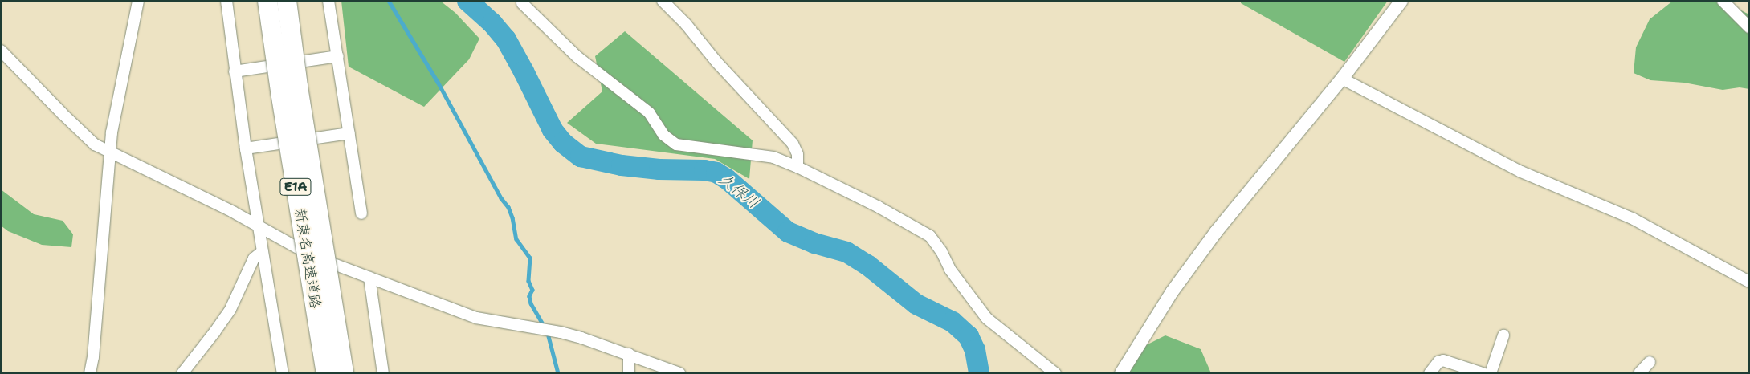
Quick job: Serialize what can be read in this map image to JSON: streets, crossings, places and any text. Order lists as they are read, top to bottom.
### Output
{
  "streets": {
    "highway": ["E1A", "新東名高速道路"]
  },
  "water": ["久保川"]
}
